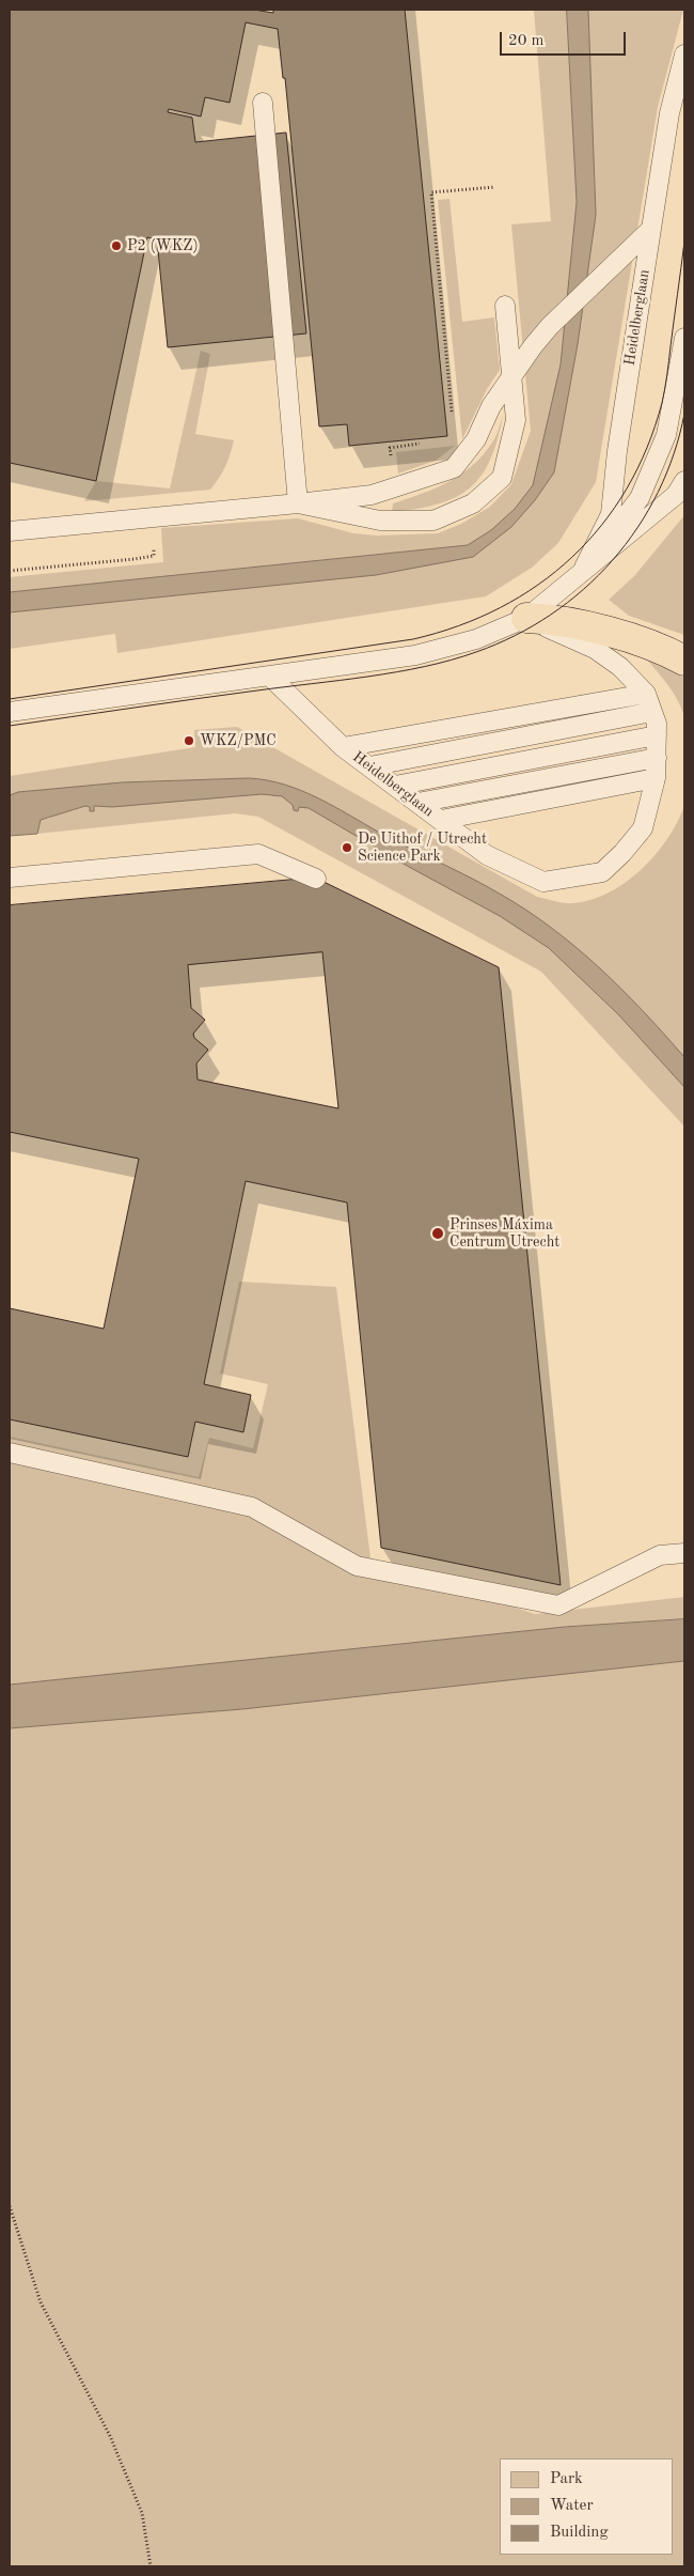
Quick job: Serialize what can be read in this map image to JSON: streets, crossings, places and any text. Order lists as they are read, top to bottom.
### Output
{
  "streets": {
    "lane": ["Heidelberglaan"]
  },
  "places": [
    "P2 (WKZ)",
    "WKZ/PMC",
    "De Uithof / Utrecht Science Park",
    "Prinses Máxima Centrum Utrecht"
  ],
  "legend": ["Park", "Water", "Building"],
  "scale_bar": "20 m"
}
